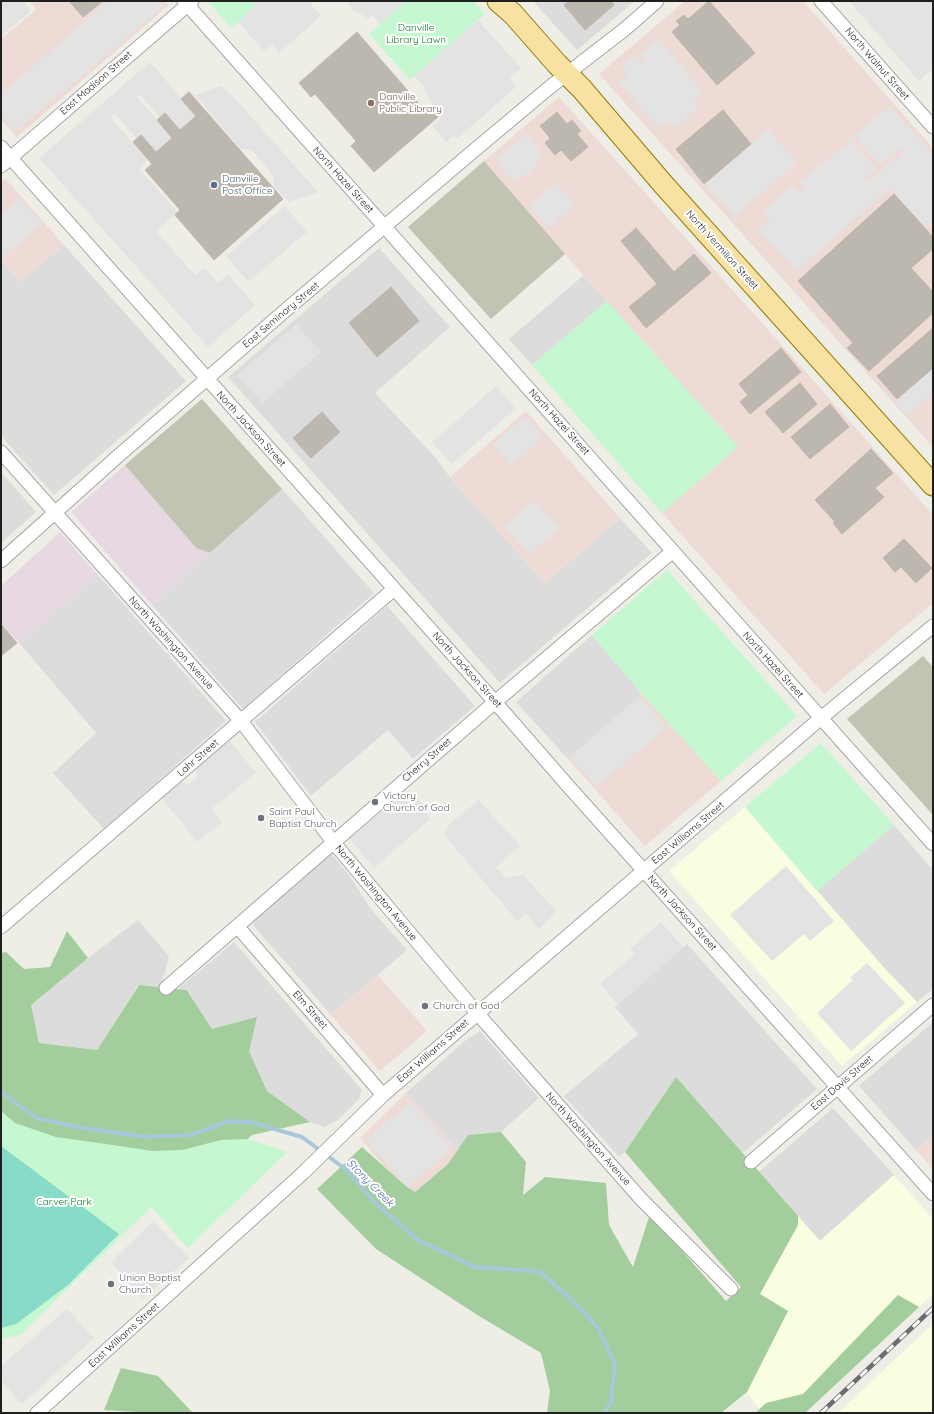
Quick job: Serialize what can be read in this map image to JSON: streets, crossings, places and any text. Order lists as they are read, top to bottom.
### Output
{
  "streets": {
    "main road": ["North Vermilion Street"],
    "street": [
      "North Walnut Street",
      "East Madison Street",
      "North Hazel Street",
      "East Seminary Street",
      "North Jackson Street",
      "North Washington Avenue",
      "Lahr Street",
      "Cherry Street",
      "East Williams Street",
      "Elm Street",
      "East Davis Street"
    ]
  },
  "crossings": [
    ["East Madison Street", "North Hazel Street"],
    ["East Madison Street", "North Jackson Street"],
    ["North Hazel Street", "East Seminary Street"],
    ["North Hazel Street", "Cherry Street"],
    ["North Hazel Street", "East Williams Street"],
    ["North Vermilion Street", "East Seminary Street"],
    ["East Seminary Street", "North Jackson Street"],
    ["East Seminary Street", "North Washington Avenue"],
    ["North Jackson Street", "Lahr Street"],
    ["North Jackson Street", "Cherry Street"],
    ["North Jackson Street", "East Williams Street"],
    ["North Jackson Street", "East Davis Street"],
    ["North Washington Avenue", "Lahr Street"],
    ["North Washington Avenue", "Cherry Street"],
    ["North Washington Avenue", "East Williams Street"],
    ["Cherry Street", "Elm Street"],
    ["East Williams Street", "Elm Street"]
  ],
  "water": ["Stony Creek"],
  "parks": ["Danville Library Lawn", "Carver Park"],
  "places": [
    "Danville Public Library",
    "Danville Post Office",
    "Victory Church of God",
    "Saint Paul Baptist Church",
    "Church of God",
    "Union Baptist Church"
  ]
}
